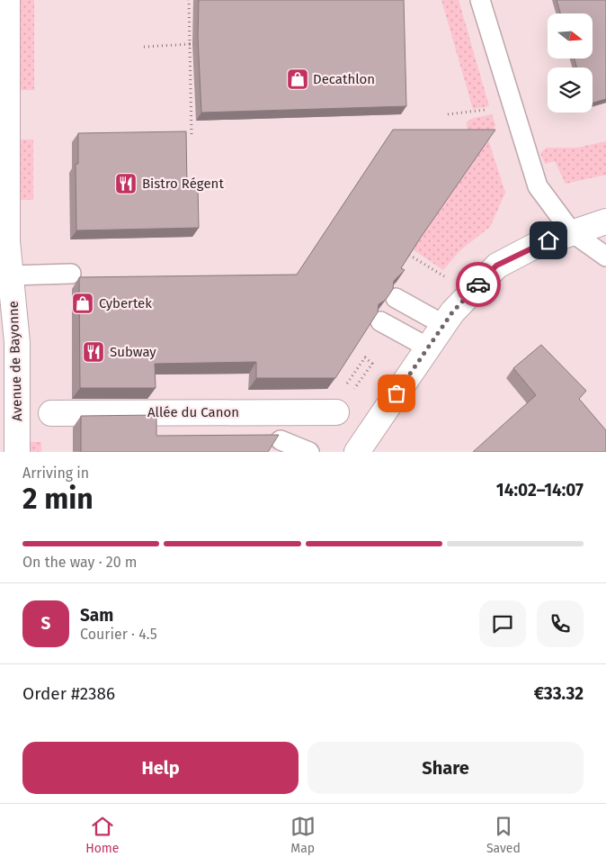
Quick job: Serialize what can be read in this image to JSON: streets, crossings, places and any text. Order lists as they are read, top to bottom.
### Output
{
  "streets": {
    "street": ["Avenue de Bayonne", "Allée du Canon"]
  },
  "places": {
    "shop": ["Decathlon", "Cybertek"],
    "restaurant": ["Bistro Régent", "Subway"]
  },
  "north": "right",
  "page": {
    "heading": ["2 min", "Arriving in", "14:02–14:07"],
    "panel": [
      "Sam",
      "Courier · 4.5",
      "Order #2386",
      "€33.32"
    ],
    "bar": "On the way · 20 m",
    "round": "S",
    "buttons": ["Help", "Share"],
    "tabs": ["Home", "Map", "Saved"]
  }
}
